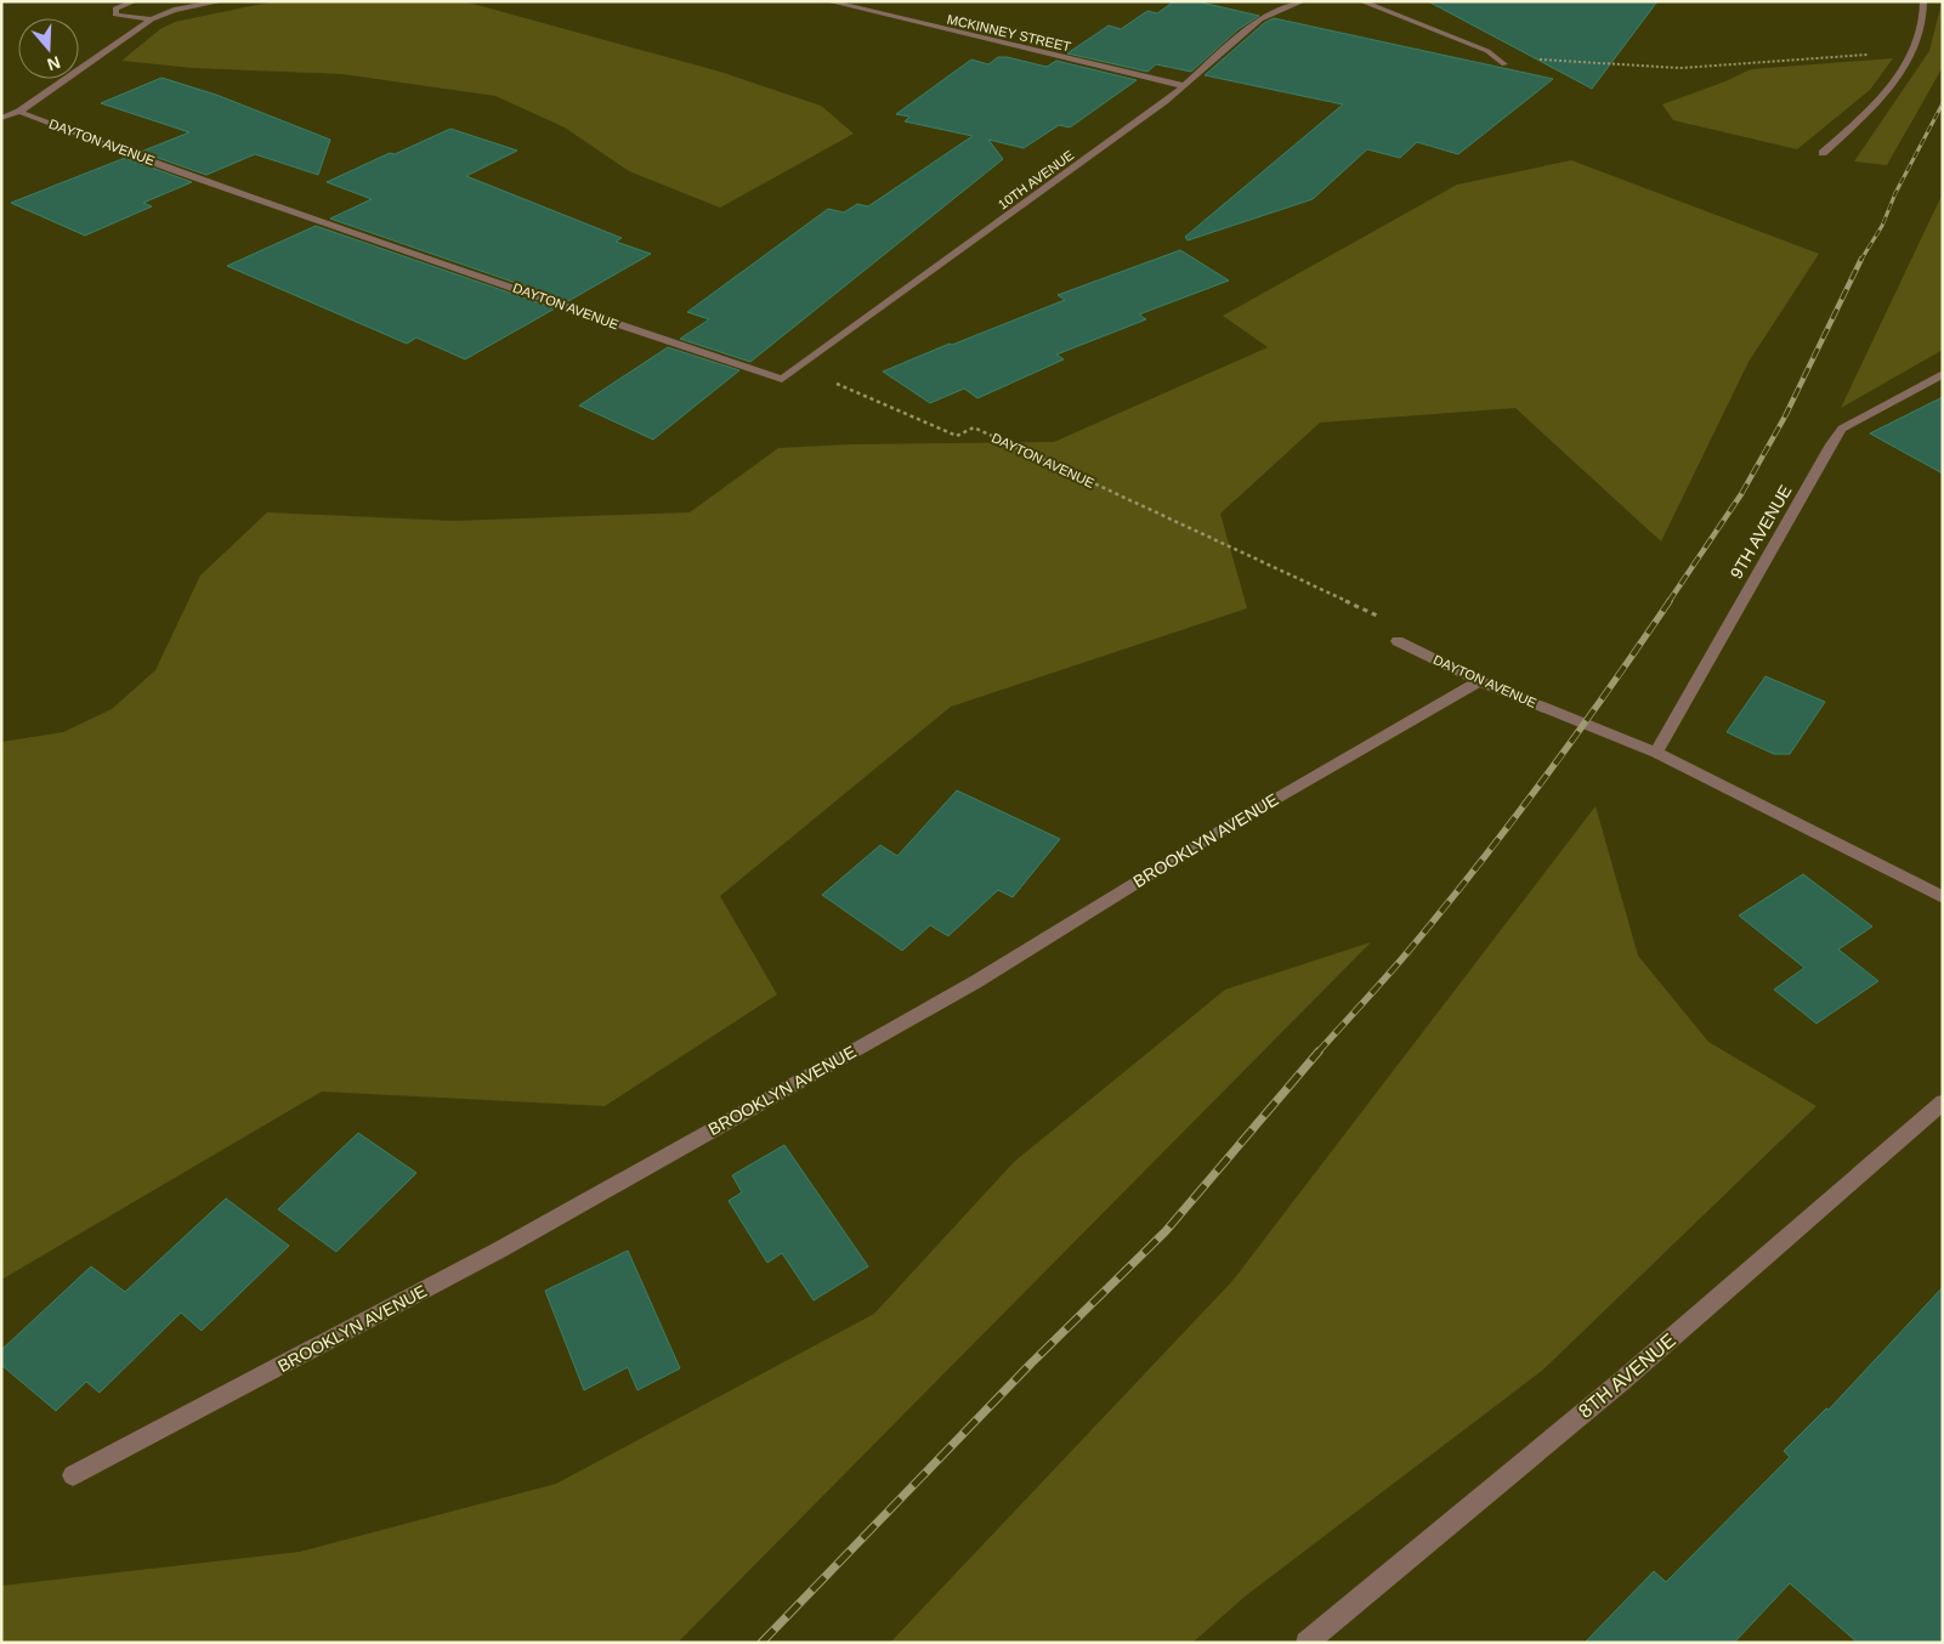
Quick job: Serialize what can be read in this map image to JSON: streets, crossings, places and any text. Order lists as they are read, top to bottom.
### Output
{
  "streets": {
    "street": [
      "MCKINNEY STREET",
      "DAYTON AVENUE",
      "10TH AVENUE",
      "9TH AVENUE",
      "BROOKLYN AVENUE",
      "8TH AVENUE"
    ]
  },
  "crossings": [
    ["MCKINNEY STREET", "10TH AVENUE"],
    ["DAYTON AVENUE", "10TH AVENUE"],
    ["DAYTON AVENUE", "9TH AVENUE"],
    ["DAYTON AVENUE", "BROOKLYN AVENUE"]
  ],
  "north": "bottom"
}
